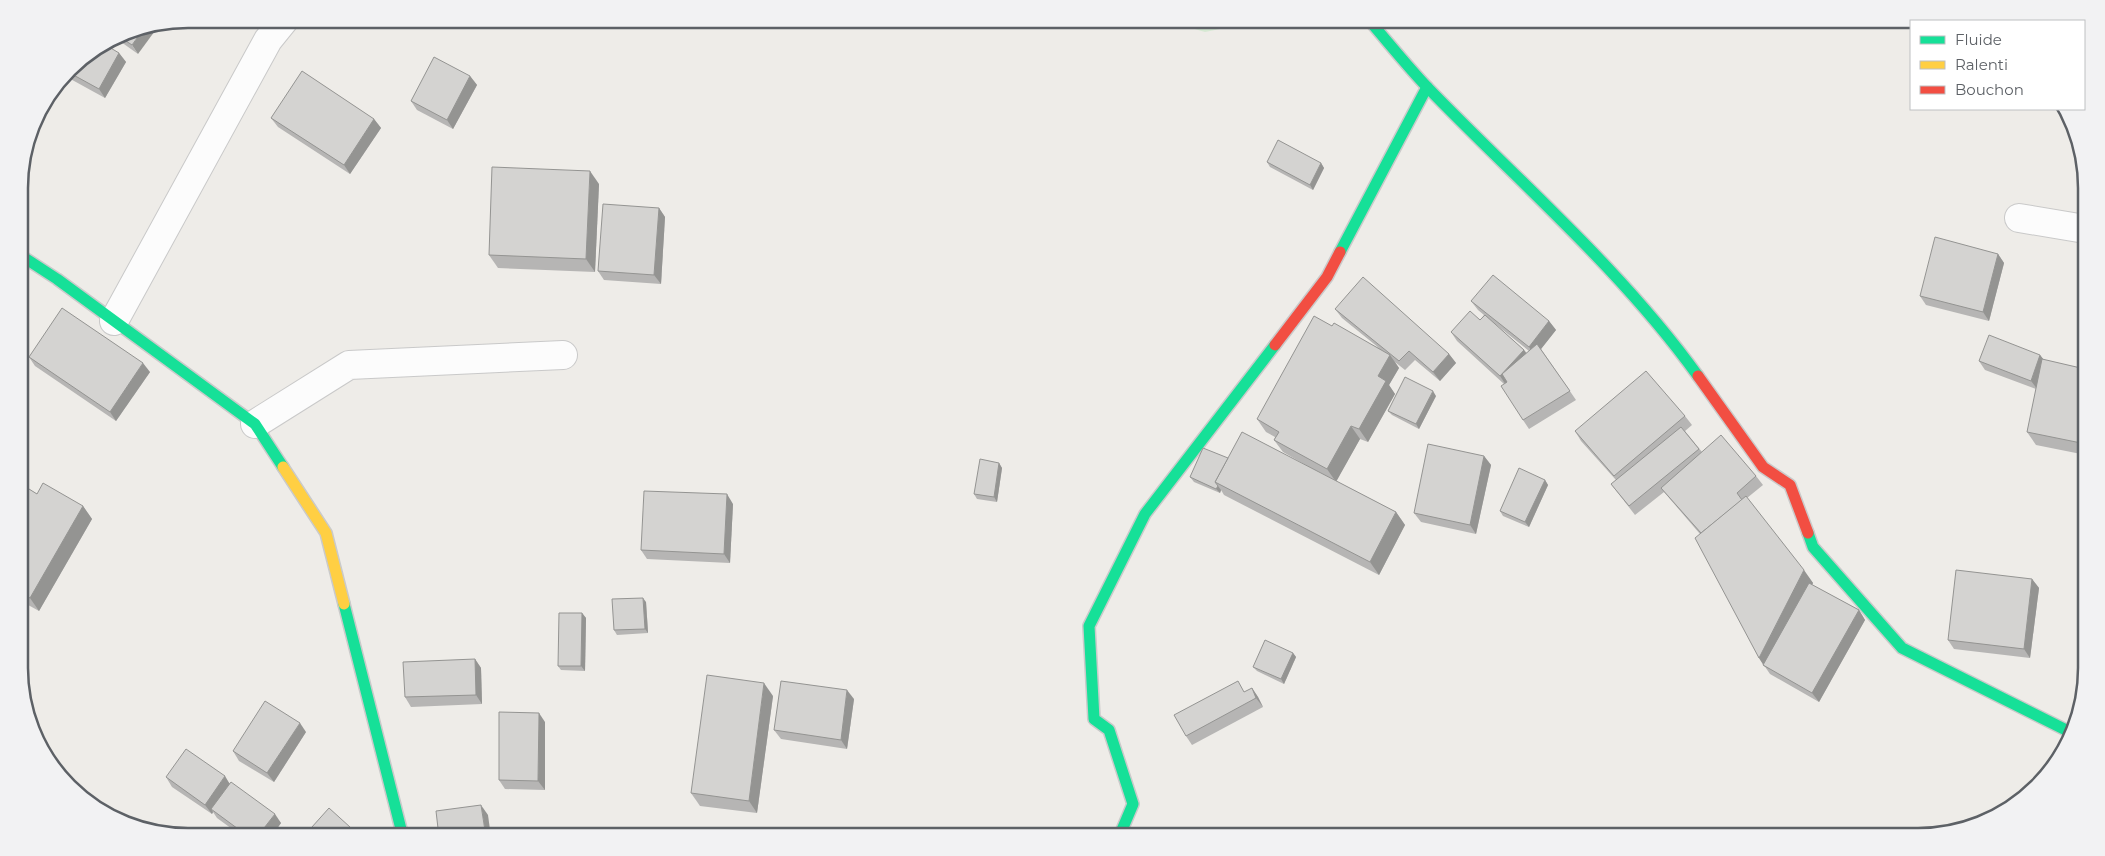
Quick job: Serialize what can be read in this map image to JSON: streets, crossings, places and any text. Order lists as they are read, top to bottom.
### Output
{
  "legend": ["Fluide", "Ralenti", "Bouchon"]
}
